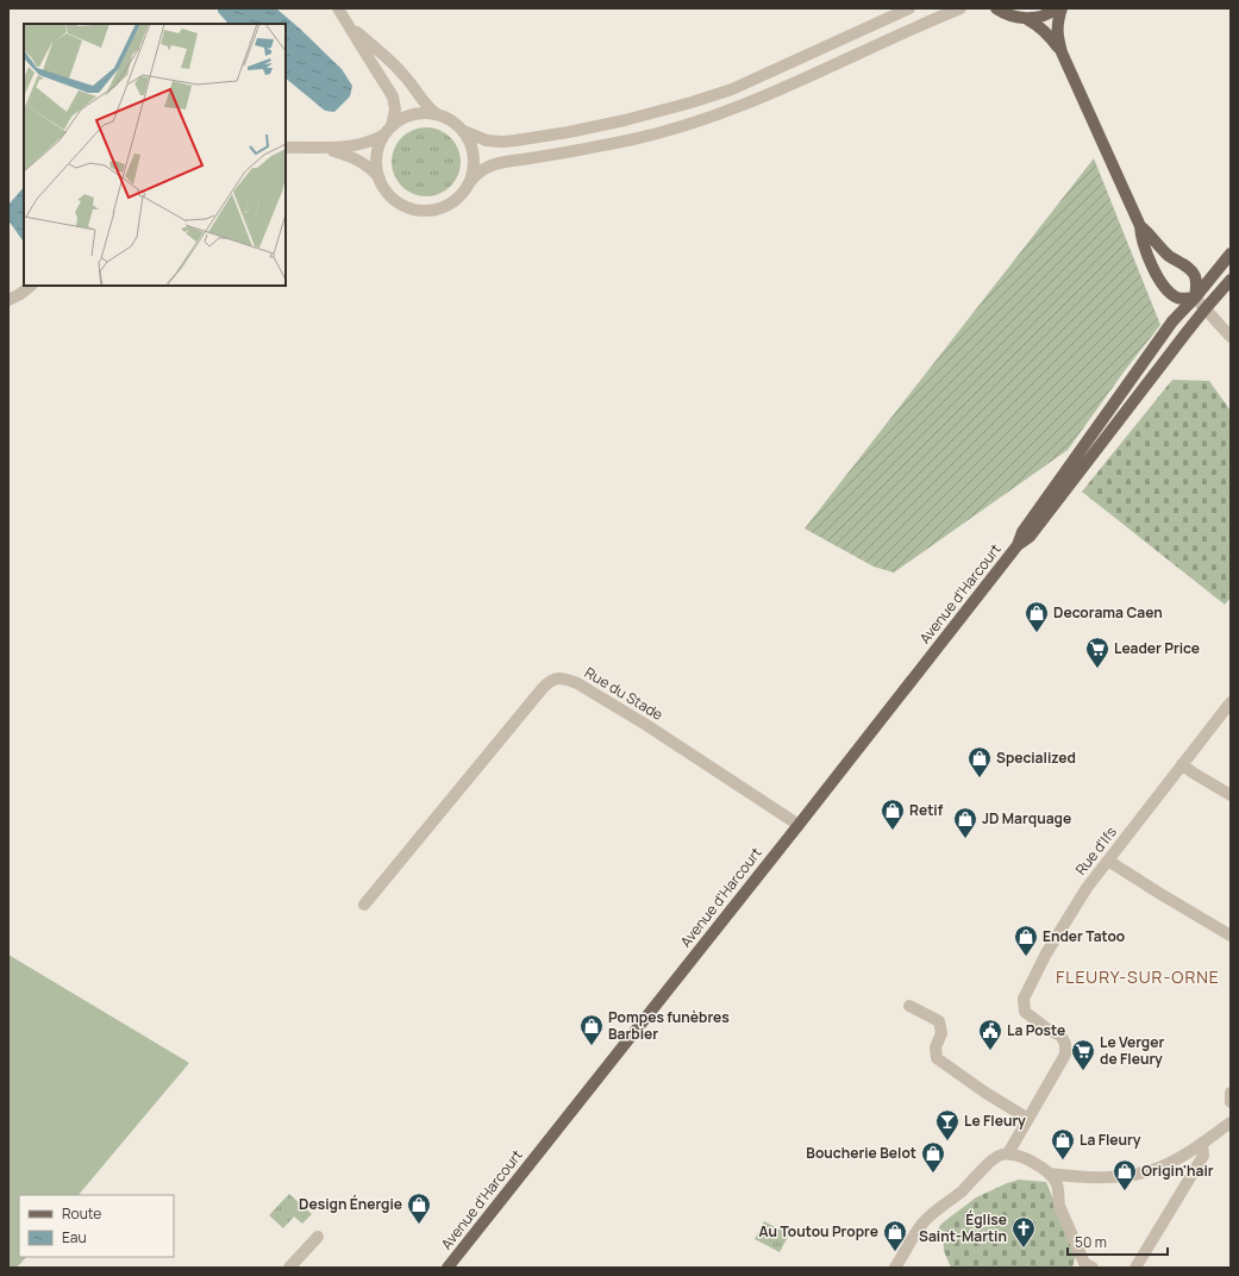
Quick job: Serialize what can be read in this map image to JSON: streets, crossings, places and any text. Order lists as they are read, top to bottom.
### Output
{
  "streets": {
    "main road": ["Avenue d'Harcourt"],
    "street": ["Rue du Stade", "Rue d'Ifs"]
  },
  "crossings": [
    ["Avenue d'Harcourt", "Rue du Stade"]
  ],
  "districts": ["FLEURY-SUR-ORNE"],
  "places": {
    "shop": [
      "Decorama Caen",
      "Specialized",
      "Retif",
      "JD Marquage",
      "Ender Tatoo",
      "Pompes funèbres Barbier",
      "La Fleury",
      "Boucherie Belot",
      "Origin'hair",
      "Design Énergie",
      "Au Toutou Propre"
    ],
    "supermarket": ["Leader Price", "Le Verger de Fleury"],
    "public building": ["La Poste"],
    "bar": ["Le Fleury"],
    "church": ["Église Saint-Martin"]
  },
  "legend": ["Route", "Eau"],
  "scale_bar": "50 m"
}
